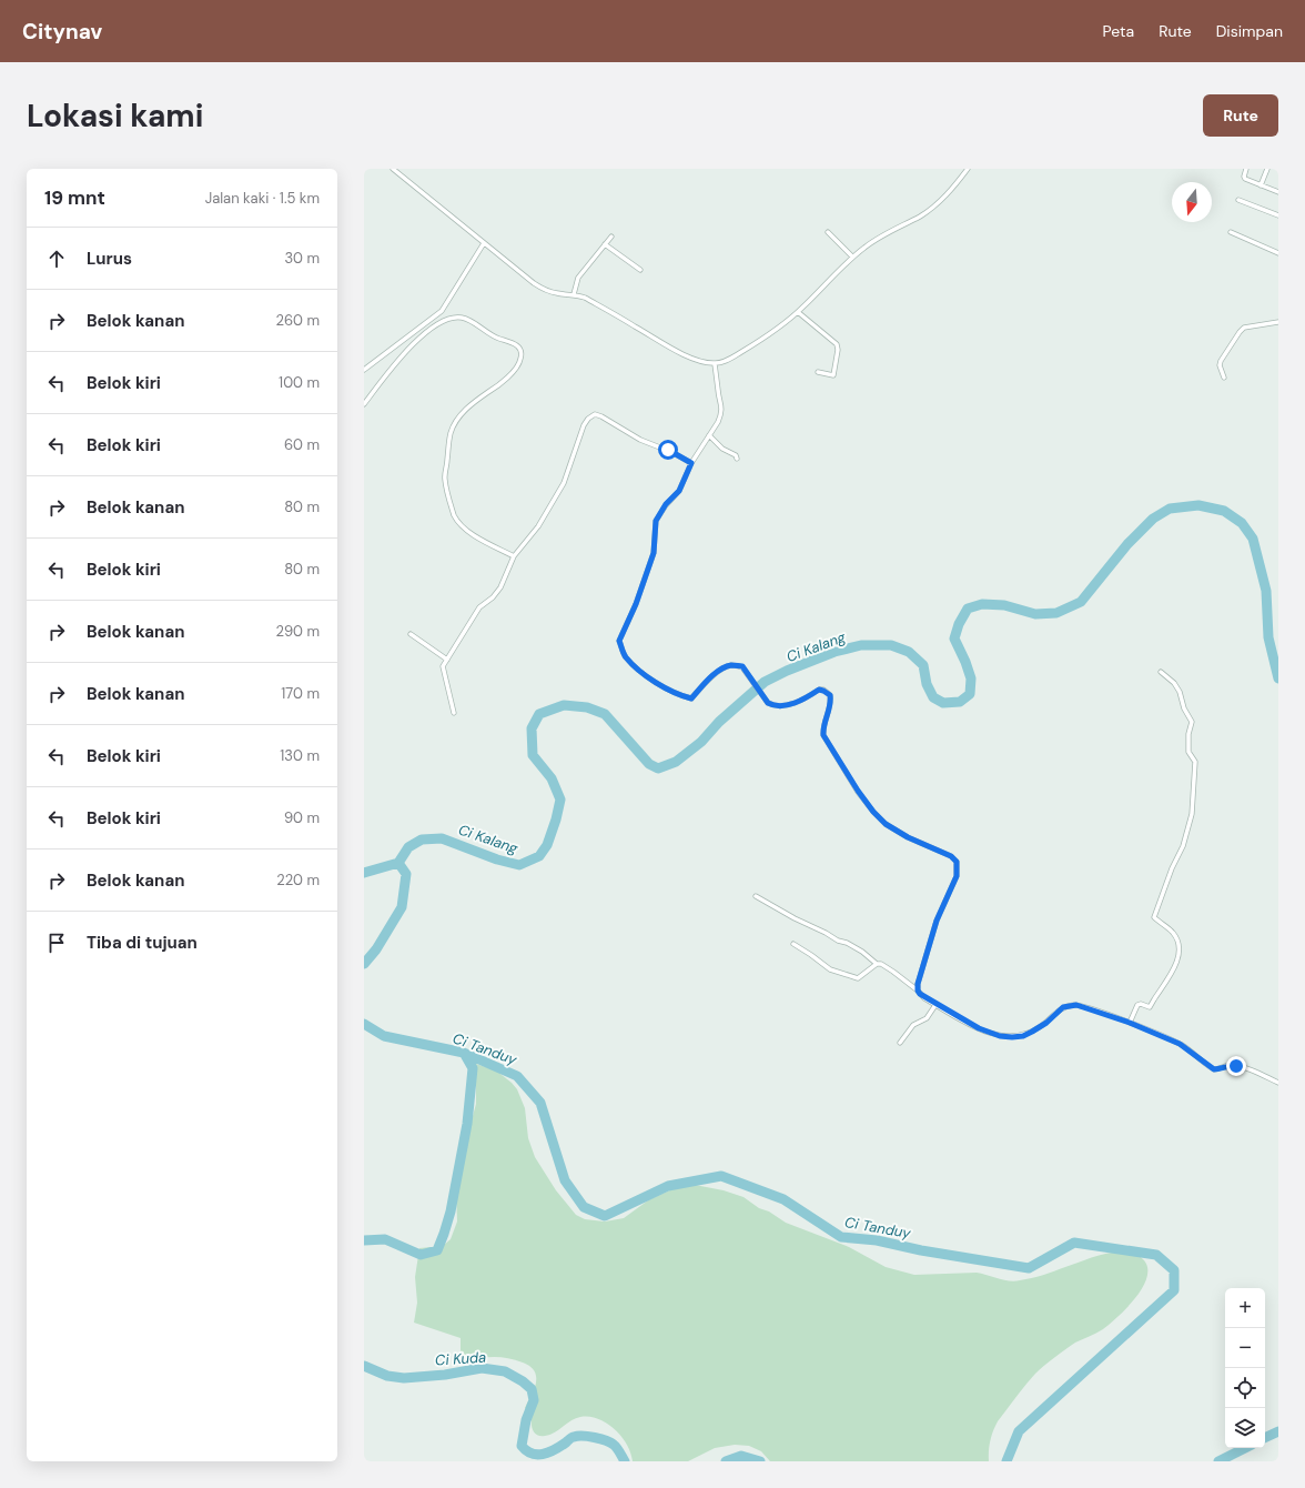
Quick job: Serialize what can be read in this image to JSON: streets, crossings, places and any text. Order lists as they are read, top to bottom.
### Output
{
  "water": ["Ci Kalang", "Ci Tanduy", "Ci Kuda"],
  "north": "bottom",
  "page": {
    "header": "Citynav",
    "nav": ["Peta", "Rute", "Disimpan"],
    "buttons": "Rute",
    "title": "Lokasi kami",
    "heading": ["19 mnt", "Jalan kaki · 1.5 km"],
    "list": [
      ["Lurus", "30 m"],
      ["Belok kanan", "260 m"],
      ["Belok kiri", "100 m"],
      ["Belok kiri", "60 m"],
      ["Belok kanan", "80 m"],
      ["Belok kiri", "80 m"],
      ["Belok kanan", "290 m"],
      ["Belok kanan", "170 m"],
      ["Belok kiri", "130 m"],
      ["Belok kiri", "90 m"],
      ["Belok kanan", "220 m"],
      "Tiba di tujuan"
    ],
    "map_buttons": ["+", "−"]
  }
}
